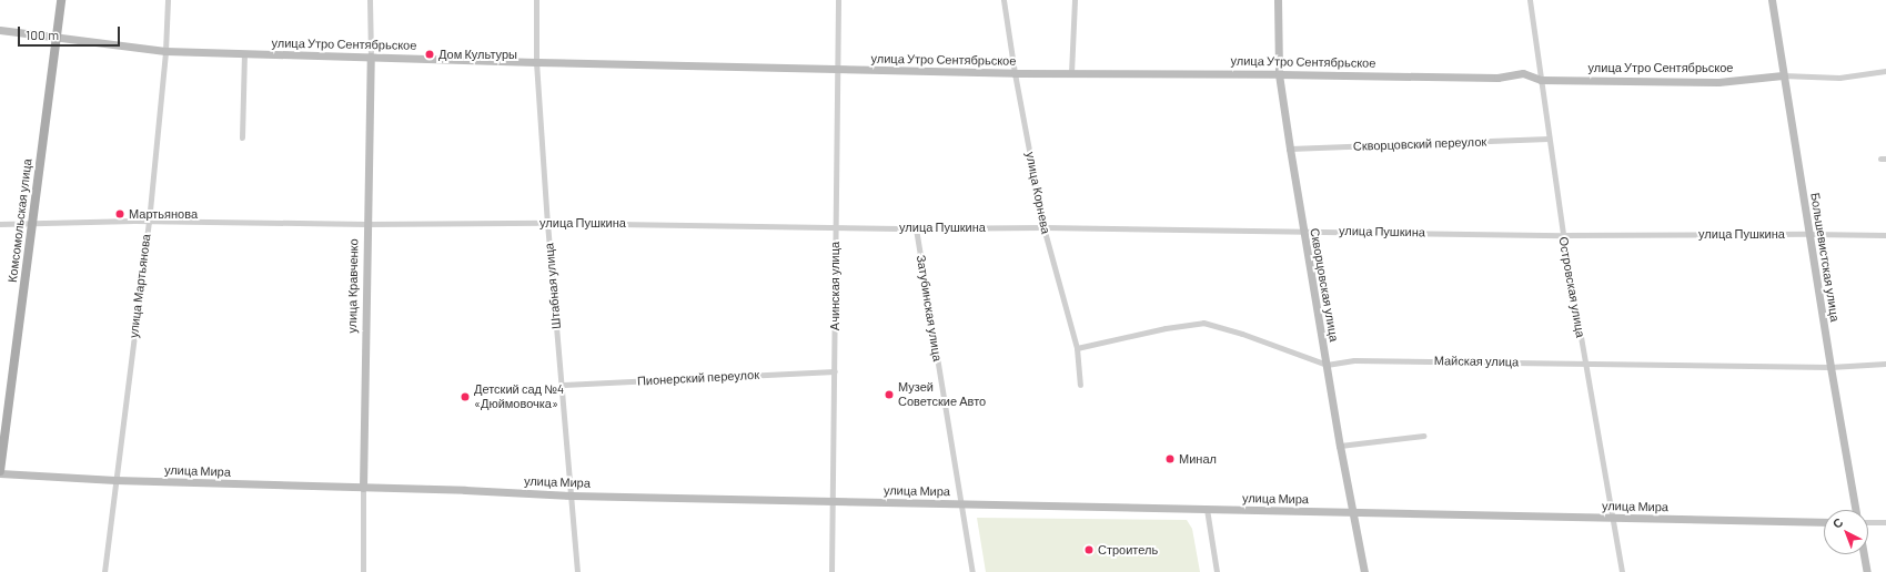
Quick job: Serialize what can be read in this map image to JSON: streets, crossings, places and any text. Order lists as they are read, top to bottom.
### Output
{
  "streets": {
    "main road": ["Комсомольская улица"],
    "street": [
      "улица Утро Сентябрьское",
      "Скворцовский переулок",
      "улица Корнева",
      "улица Пушкина",
      "Большевистская улица",
      "Скворцовская улица",
      "улица Мартьянова",
      "улица Кравченко",
      "Штабная улица",
      "Ачинская улица",
      "Островская улица",
      "Затубинская улица",
      "Майская улица",
      "Пионерский переулок",
      "улица Мира"
    ]
  },
  "crossings": [
    ["улица Утро Сентябрьское", "улица Корнева"],
    ["улица Утро Сентябрьское", "Комсомольская улица"],
    ["улица Утро Сентябрьское", "Большевистская улица"],
    ["улица Утро Сентябрьское", "Скворцовская улица"],
    ["улица Утро Сентябрьское", "улица Мартьянова"],
    ["улица Утро Сентябрьское", "улица Кравченко"],
    ["улица Утро Сентябрьское", "Штабная улица"],
    ["улица Утро Сентябрьское", "Ачинская улица"],
    ["улица Утро Сентябрьское", "Островская улица"],
    ["Скворцовский переулок", "Скворцовская улица"],
    ["Скворцовский переулок", "Островская улица"],
    ["улица Корнева", "улица Пушкина"],
    ["улица Корнева", "Майская улица"],
    ["Комсомольская улица", "улица Пушкина"],
    ["Комсомольская улица", "улица Мира"],
    ["улица Пушкина", "Большевистская улица"],
    ["улица Пушкина", "Скворцовская улица"],
    ["улица Пушкина", "улица Мартьянова"],
    ["улица Пушкина", "улица Кравченко"],
    ["улица Пушкина", "Штабная улица"],
    ["улица Пушкина", "Ачинская улица"],
    ["улица Пушкина", "Островская улица"],
    ["улица Пушкина", "Затубинская улица"],
    ["Большевистская улица", "Майская улица"],
    ["Скворцовская улица", "Майская улица"],
    ["Скворцовская улица", "улица Мира"],
    ["улица Мартьянова", "улица Мира"],
    ["улица Кравченко", "улица Мира"],
    ["Штабная улица", "Пионерский переулок"],
    ["Штабная улица", "улица Мира"],
    ["Ачинская улица", "Пионерский переулок"],
    ["Ачинская улица", "улица Мира"],
    ["Островская улица", "Майская улица"],
    ["Островская улица", "улица Мира"],
    ["Затубинская улица", "улица Мира"]
  ],
  "places": [
    "Дом Культуры",
    "Мартьянова",
    "Музей Советские Авто",
    "Детский сад №4 «Дюймовочка»",
    "Минал",
    "Строитель"
  ],
  "scale_bar": "100 m",
  "north": "top left"
}
